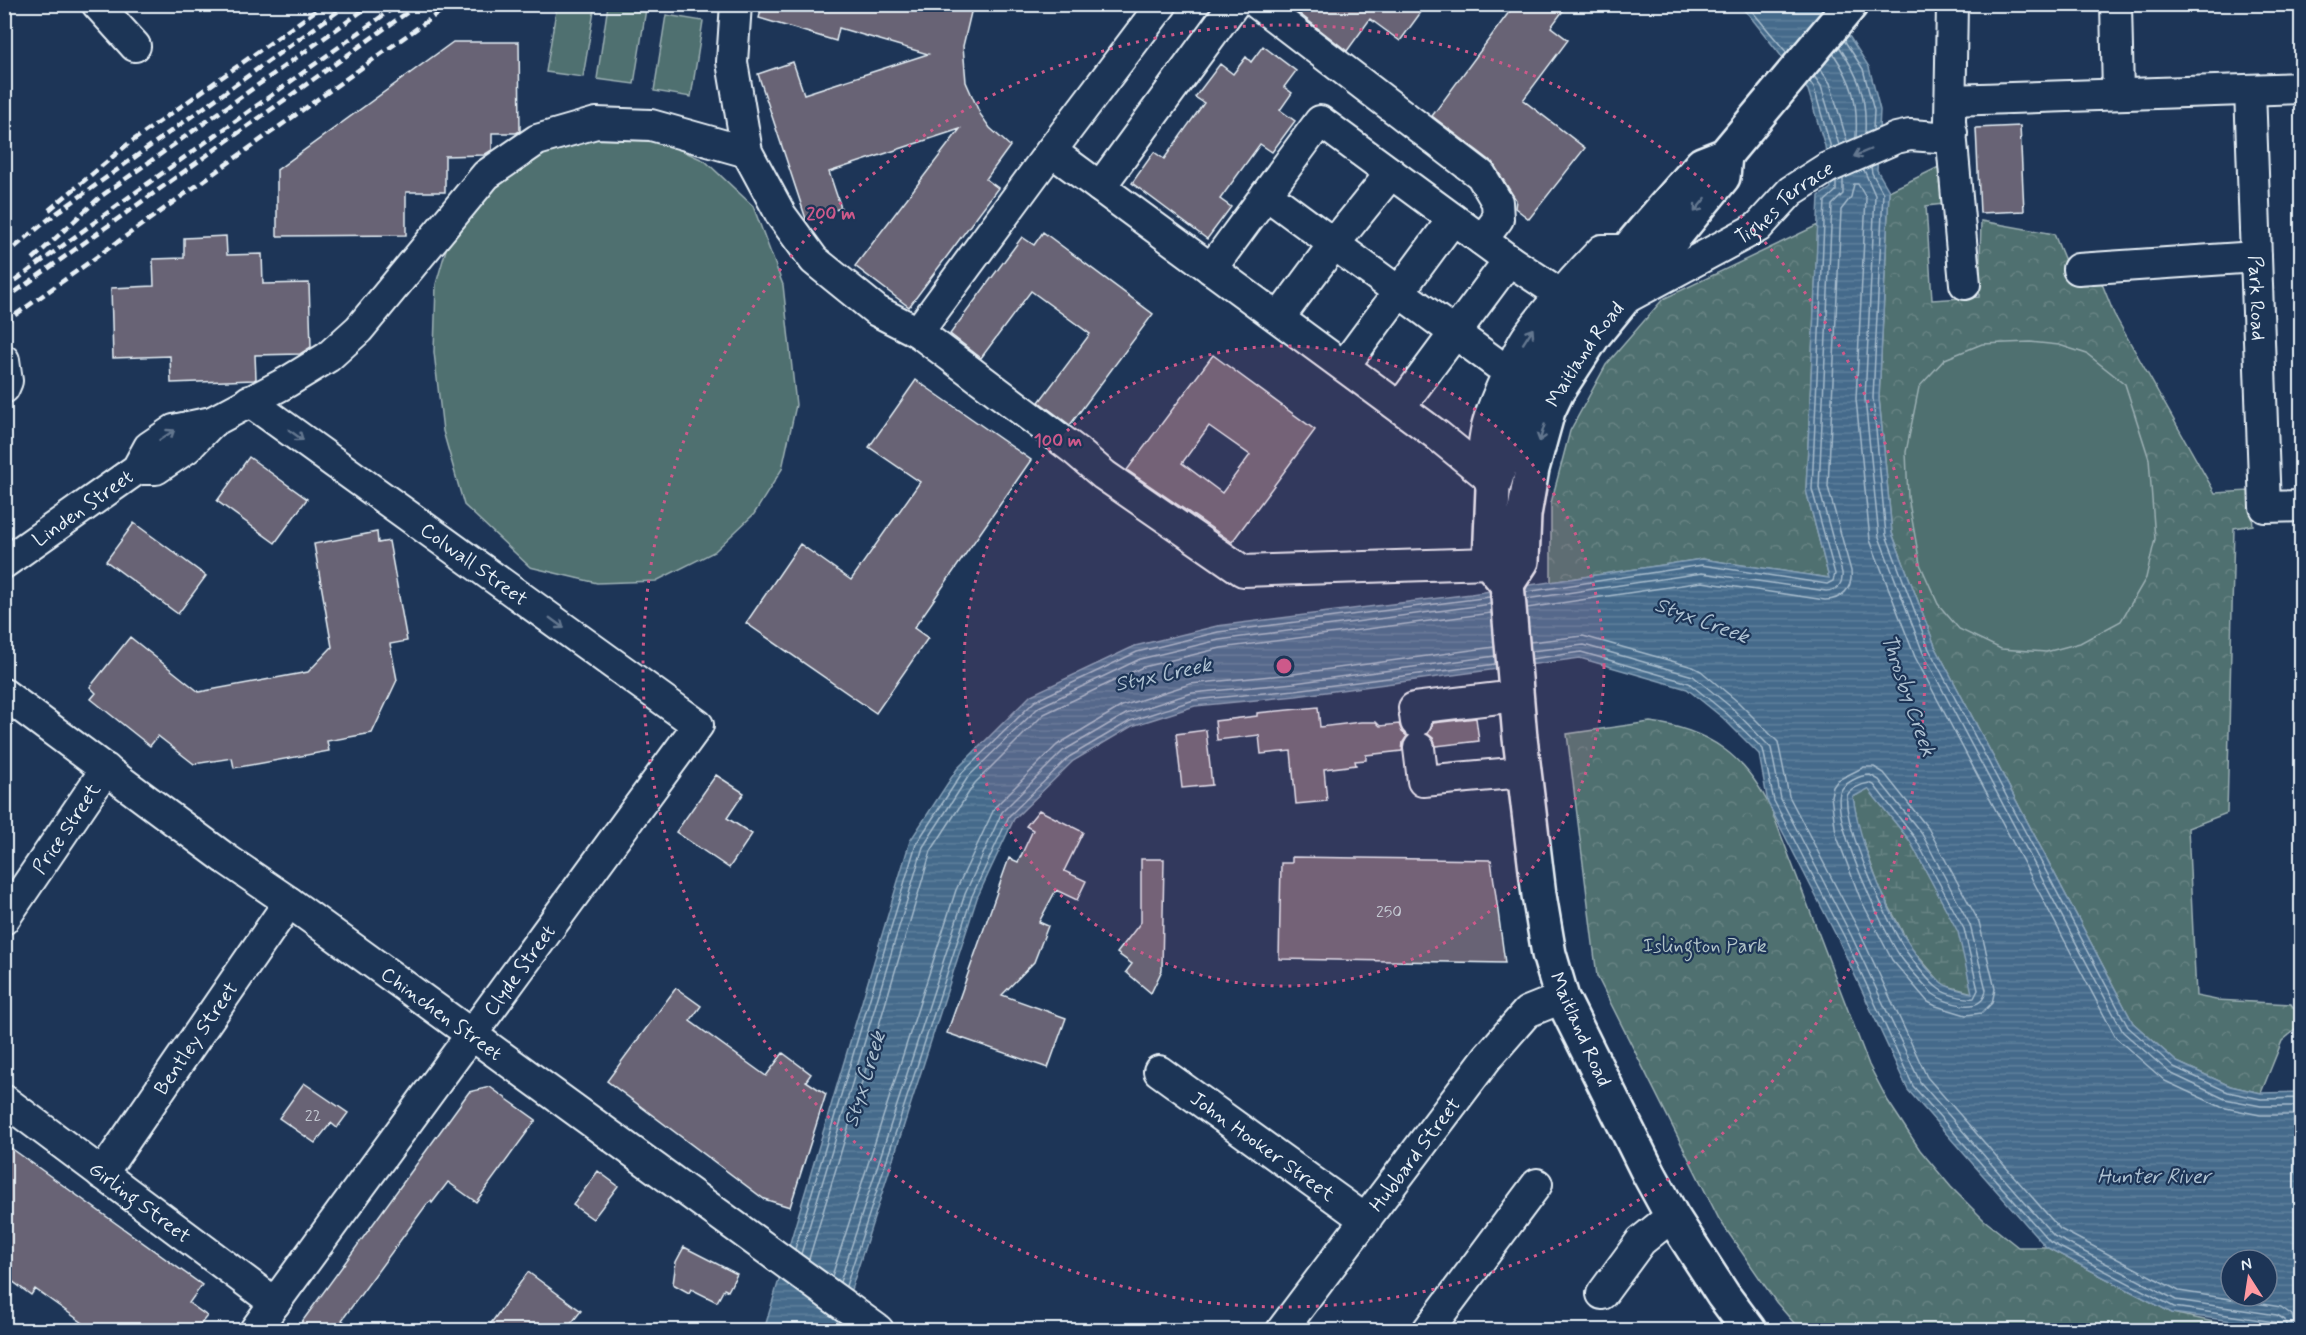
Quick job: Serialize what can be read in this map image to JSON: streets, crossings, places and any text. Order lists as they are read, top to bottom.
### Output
{
  "streets": {
    "main road": ["Maitland Road"],
    "street": [
      "Tighes Terrace",
      "Park Road",
      "Linden Street",
      "Colwall Street",
      "Price Street",
      "Clyde Street",
      "Chinchen Street",
      "Bentley Street",
      "John Hooker Street",
      "Hubbard Street",
      "Girling Street"
    ]
  },
  "crossings": [
    ["Tighes Terrace", "Maitland Road"],
    ["Maitland Road", "Hubbard Street"],
    ["Linden Street", "Colwall Street"],
    ["Colwall Street", "Clyde Street"],
    ["Price Street", "Chinchen Street"],
    ["Clyde Street", "Chinchen Street"],
    ["Clyde Street", "Girling Street"],
    ["Chinchen Street", "Bentley Street"],
    ["Bentley Street", "Girling Street"],
    ["John Hooker Street", "Hubbard Street"]
  ],
  "one_way": ["Tighes Terrace", "Colwall Street"],
  "water": ["Styx Creek", "Throsby Creek", "Hunter River"],
  "parks": ["Islington Park"],
  "house_numbers": ["250", "22"],
  "north": "top",
  "rings": ["200 m", "100 m"]
}
